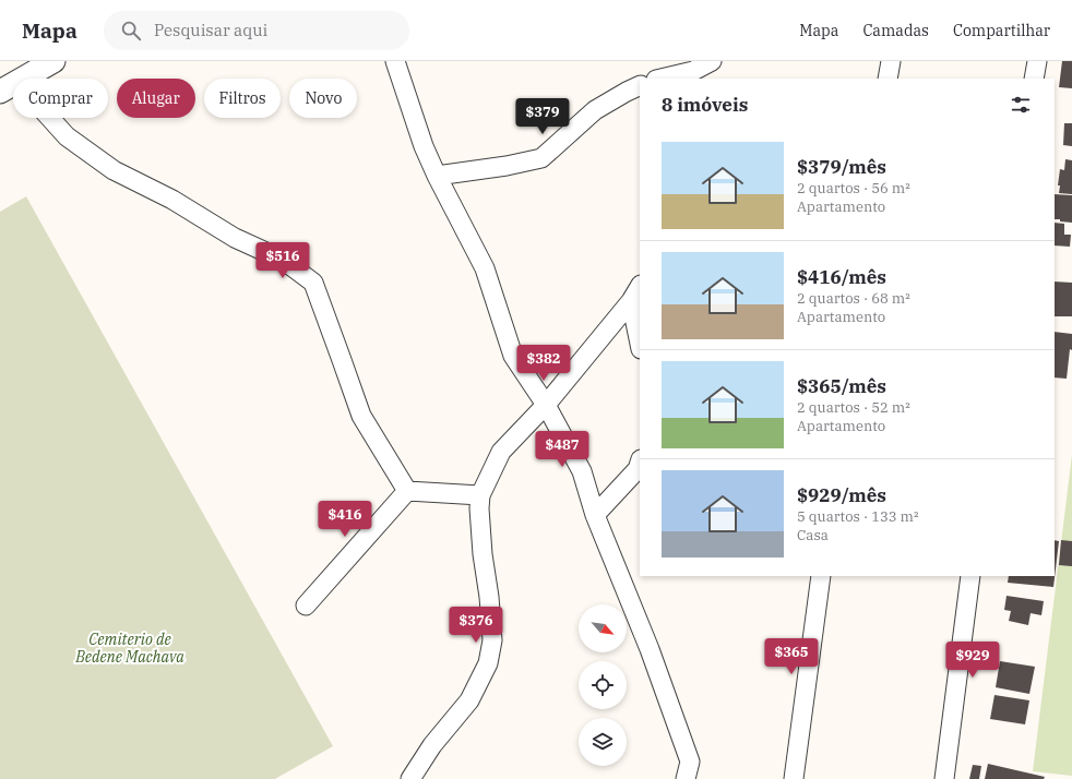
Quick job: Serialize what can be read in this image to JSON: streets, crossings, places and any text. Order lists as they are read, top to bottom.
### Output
{
  "parks": ["Cemiterio de Bedene Machava"],
  "north": "bottom right",
  "page": {
    "header": "Mapa",
    "search": "Pesquisar aqui",
    "nav": ["Mapa", "Camadas", "Compartilhar"],
    "chip": [
      "Comprar",
      "Alugar",
      "Filtros",
      "Novo"
    ],
    "heading": "8 imóveis",
    "price": [
      "$379",
      "$516",
      "$382",
      "$487",
      "$416",
      "$376",
      "$365",
      "$929"
    ],
    "list": [
      {
        "name": "$379/mês",
        "note": "2 quartos · 56 m² · Apartamento"
      },
      {
        "name": "$416/mês",
        "note": "2 quartos · 68 m² · Apartamento"
      },
      {
        "name": "$365/mês",
        "note": "2 quartos · 52 m² · Apartamento"
      },
      {
        "name": "$929/mês",
        "note": "5 quartos · 133 m² · Casa"
      }
    ]
  }
}
